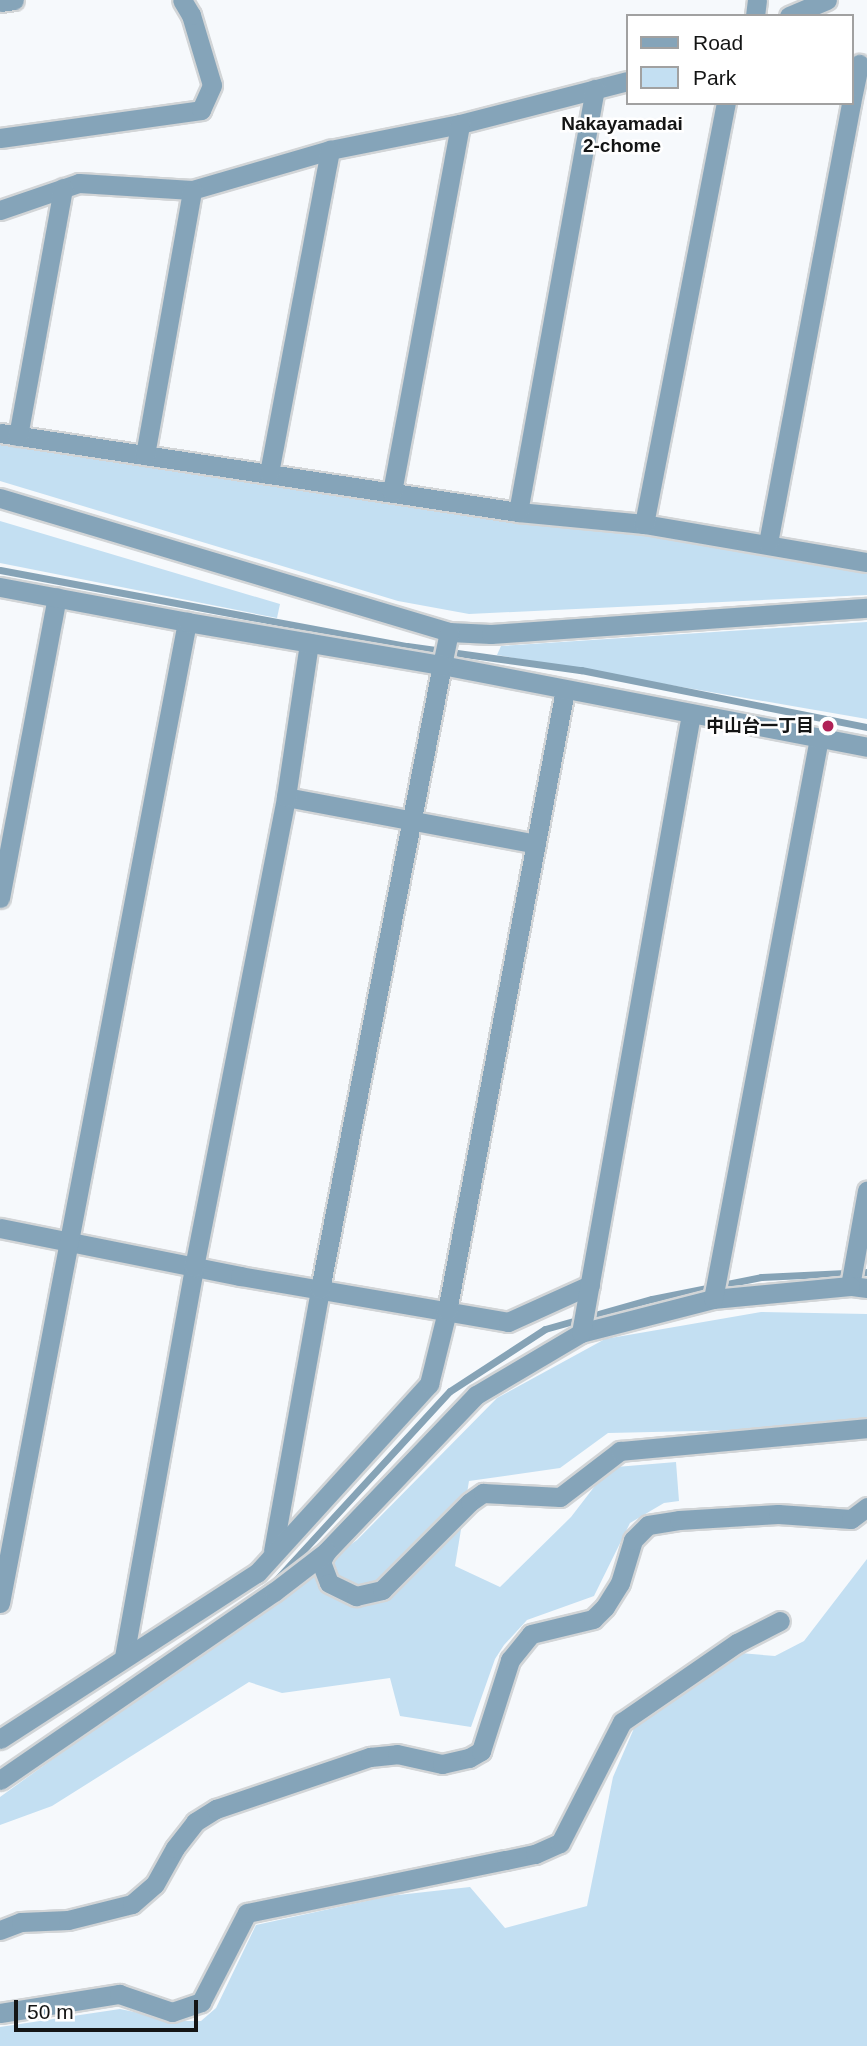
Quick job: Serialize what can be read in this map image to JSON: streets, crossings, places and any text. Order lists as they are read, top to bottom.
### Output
{
  "districts": ["Nakayamadai 2-chome"],
  "places": ["中山台一丁目"],
  "legend": ["Road", "Park"],
  "scale_bar": "50 m"
}
